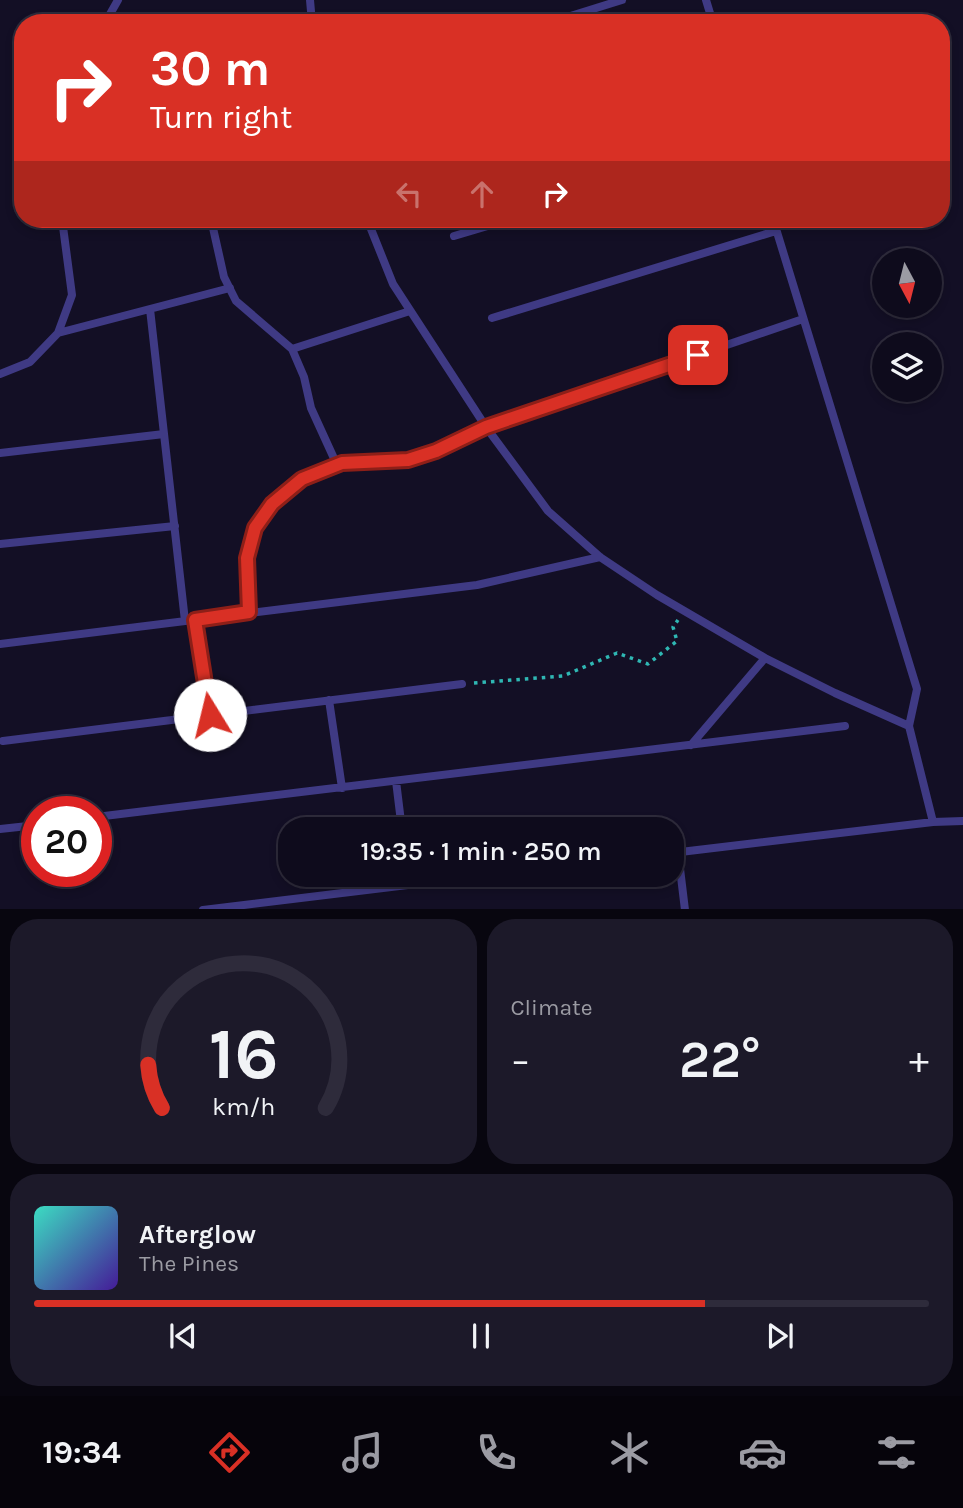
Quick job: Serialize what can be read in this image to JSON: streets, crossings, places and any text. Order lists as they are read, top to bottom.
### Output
{
  "north": "bottom",
  "page": {
    "turn": ["30 m", "Turn right"],
    "limit": "20",
    "trip": "19:35 · 1 min · 250 m",
    "tile": "Climate",
    "heat": ["−", "22°", "+"],
    "song": ["Afterglow", "The Pines"],
    "tabs": "19:34",
    "gauge": ["16", "km/h"]
  }
}
